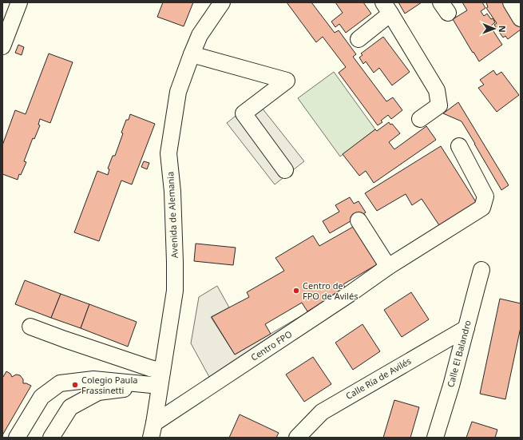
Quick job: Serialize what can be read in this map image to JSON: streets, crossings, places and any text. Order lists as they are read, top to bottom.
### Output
{
  "streets": {
    "street": [
      "Avenida de Alemania",
      "Centro FPO",
      "Calle El Balandro",
      "Calle Ría de Avilés"
    ]
  },
  "crossings": [
    ["Avenida de Alemania", "Centro FPO"],
    ["Calle El Balandro", "Calle Ría de Avilés"]
  ],
  "places": ["Centro de FPO de Avilés", "Colegio Paula Frassinetti"],
  "north": "right"
}
